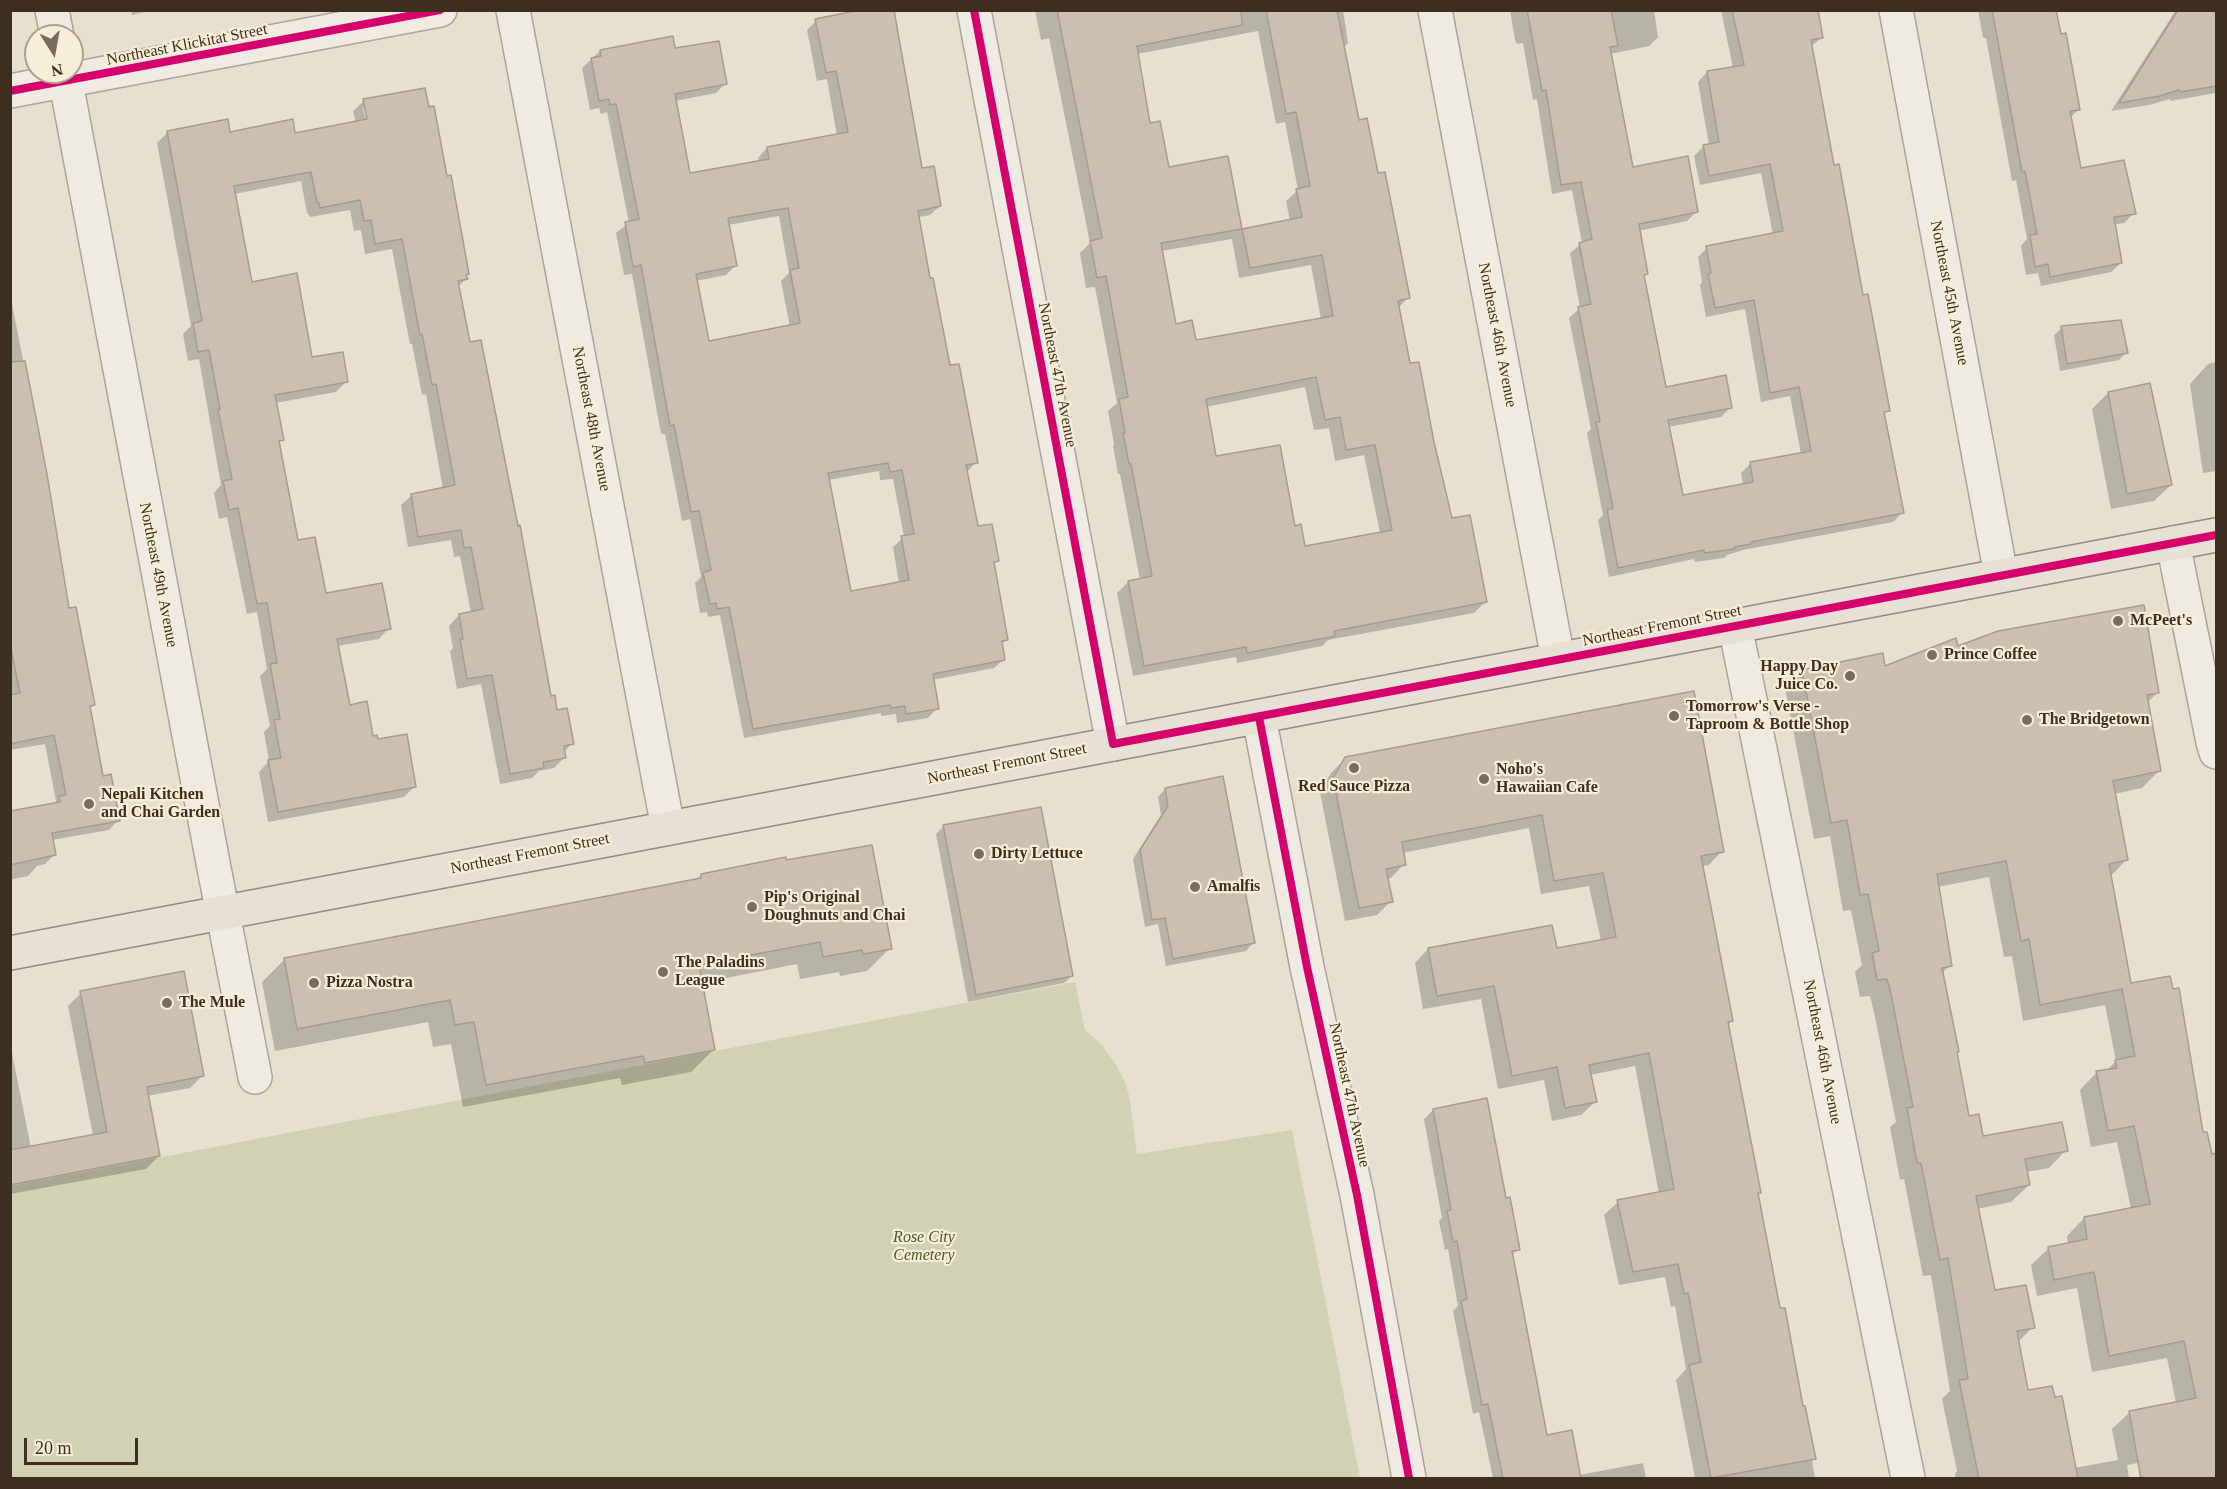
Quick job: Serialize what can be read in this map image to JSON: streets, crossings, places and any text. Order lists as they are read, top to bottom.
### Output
{
  "streets": {
    "main road": ["Northeast Fremont Street"],
    "street": [
      "Northeast Klickitat Street",
      "Northeast 45th Avenue",
      "Northeast 46th Avenue",
      "Northeast 47th Avenue",
      "Northeast 48th Avenue",
      "Northeast 49th Avenue"
    ]
  },
  "crossings": [
    ["Northeast 45th Avenue", "Northeast Fremont Street"],
    ["Northeast 46th Avenue", "Northeast Fremont Street"],
    ["Northeast 47th Avenue", "Northeast Fremont Street"],
    ["Northeast 48th Avenue", "Northeast Fremont Street"],
    ["Northeast 49th Avenue", "Northeast Fremont Street"]
  ],
  "parks": ["Rose City Cemetery"],
  "places": [
    "McPeet's",
    "Prince Coffee",
    "Happy Day Juice Co.",
    "Tomorrow's Verse - Taproom & Bottle Shop",
    "The Bridgetown",
    "Red Sauce Pizza",
    "Noho's Hawaiian Cafe",
    "Nepali Kitchen and Chai Garden",
    "Dirty Lettuce",
    "Amalfis",
    "Pip's Original Doughnuts and Chai",
    "The Paladins League",
    "Pizza Nostra",
    "The Mule"
  ],
  "scale_bar": "20 m",
  "north": "bottom"
}
